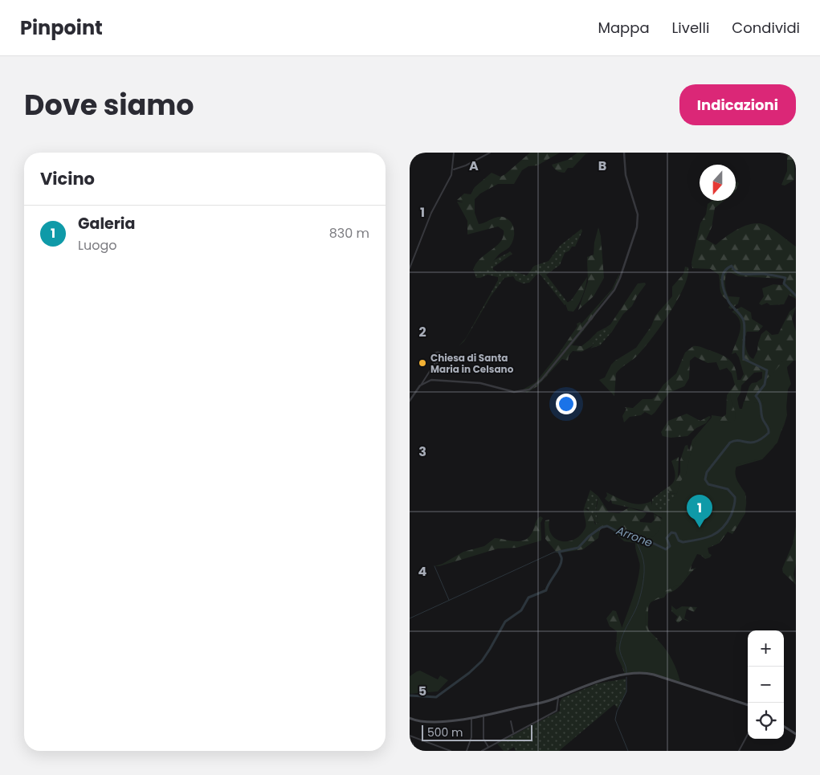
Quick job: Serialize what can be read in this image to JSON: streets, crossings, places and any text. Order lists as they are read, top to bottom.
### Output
{
  "water": ["Arrone"],
  "places": ["Chiesa di Santa Maria in Celsano"],
  "scale_bar": "500 m",
  "north": "bottom",
  "page": {
    "header": "Pinpoint",
    "nav": ["Mappa", "Livelli", "Condividi"],
    "title": "Dove siamo",
    "buttons": "Indicazioni",
    "heading": "Vicino",
    "list": [
      {
        "mark": "1",
        "name": "Galeria",
        "note": "Luogo",
        "value": "830 m"
      }
    ],
    "pins": "1",
    "map_buttons": ["+", "−"],
    "scale": "500 m"
  },
  "grid": {
    "columns": ["A", "B"],
    "rows": [
      "1",
      "2",
      "3",
      "4",
      "5"
    ]
  }
}
